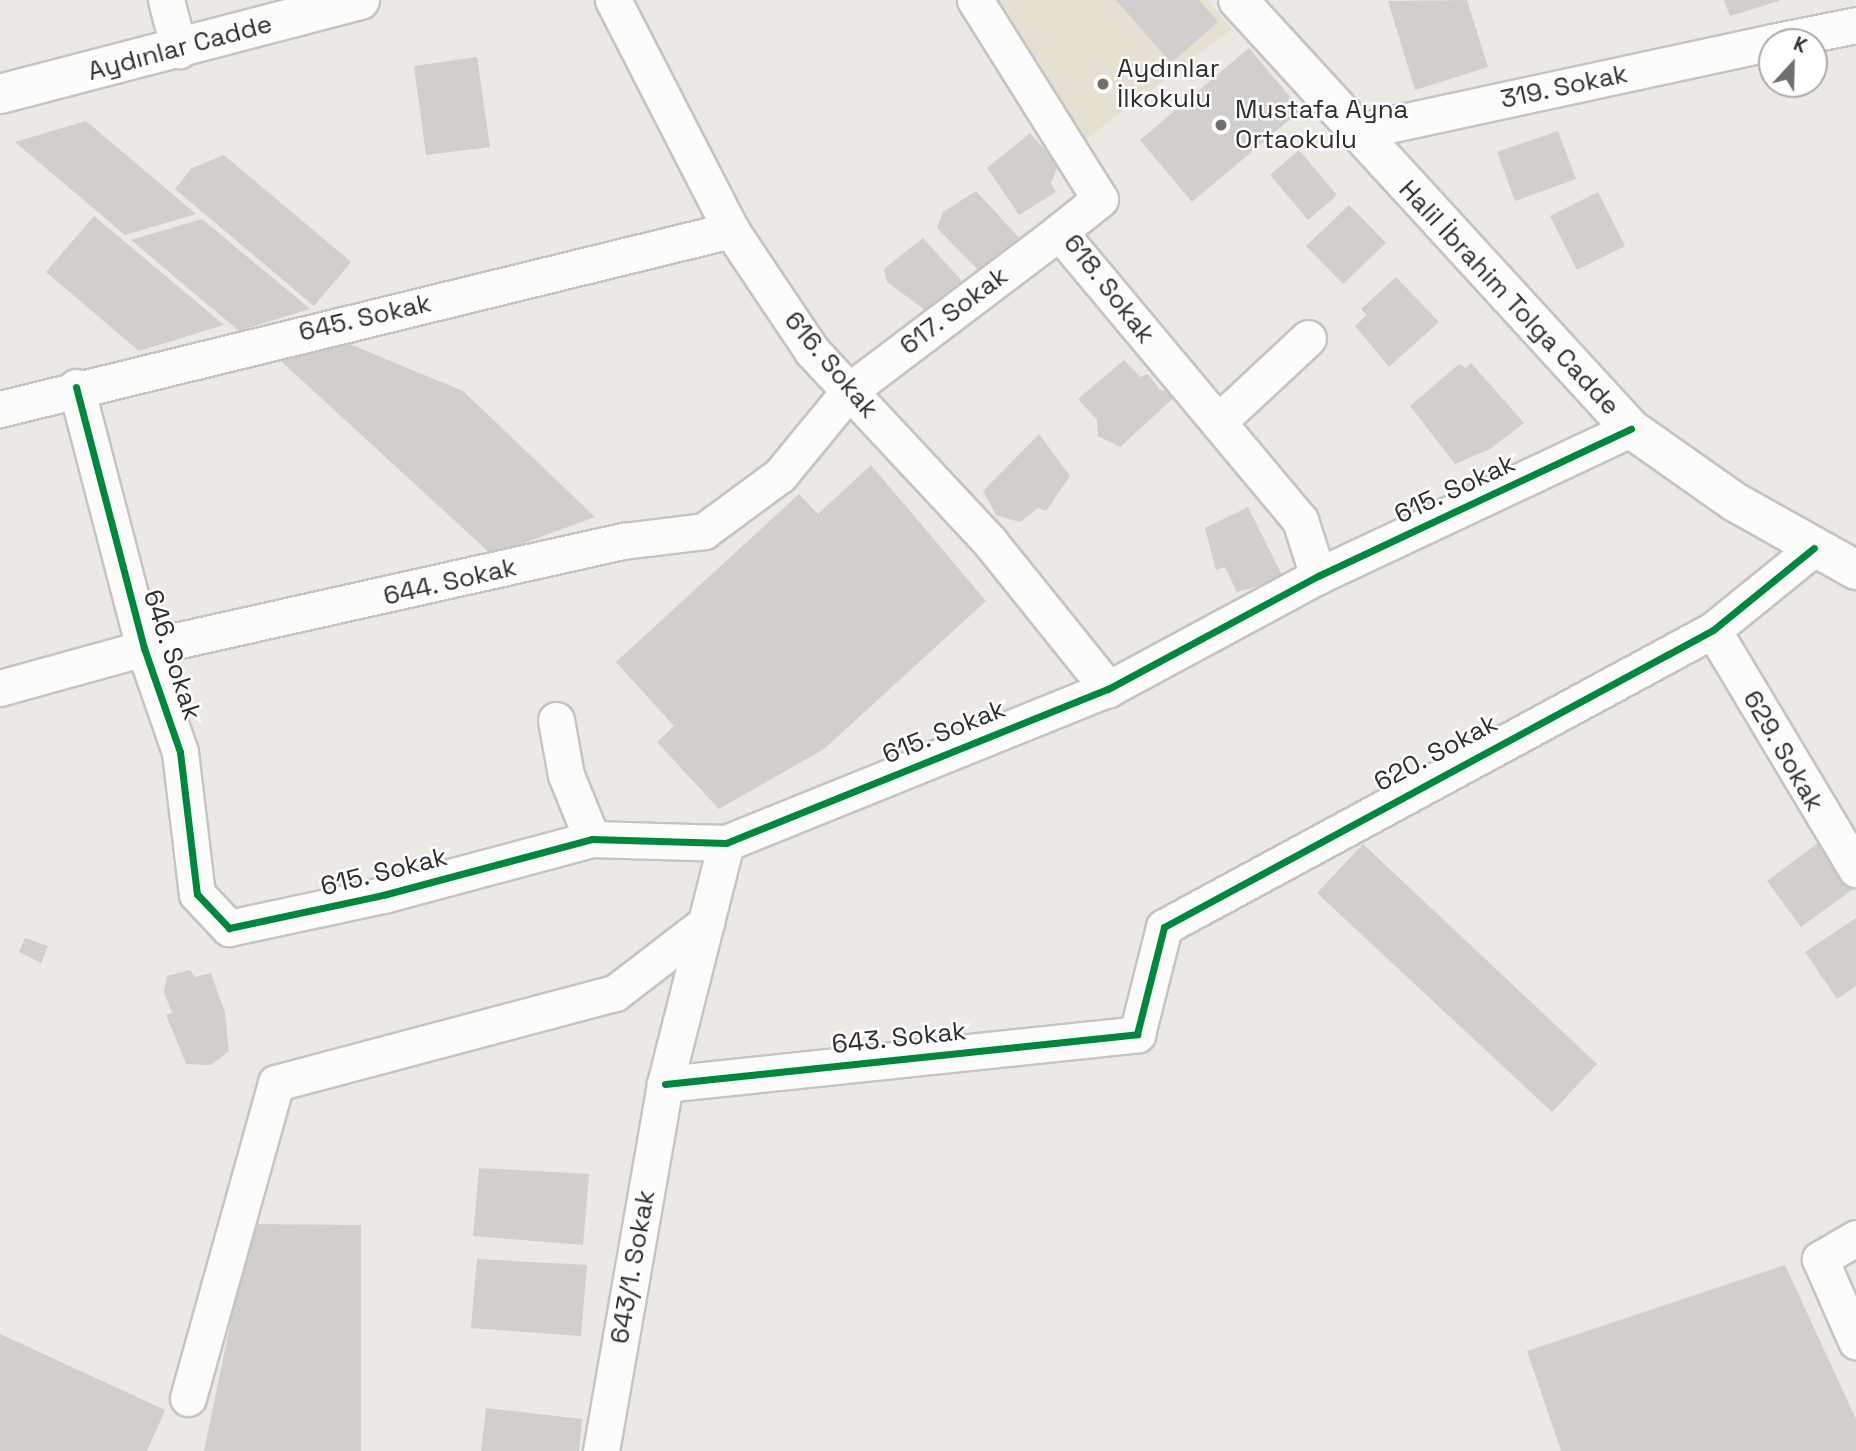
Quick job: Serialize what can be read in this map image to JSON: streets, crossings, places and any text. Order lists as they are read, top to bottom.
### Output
{
  "streets": {
    "street": [
      "Aydınlar Cadde",
      "319. Sokak",
      "618. Sokak",
      "Halil İbrahim Tolga Cadde",
      "617. Sokak",
      "645. Sokak",
      "616. Sokak",
      "615. Sokak",
      "644. Sokak",
      "646. Sokak",
      "629. Sokak",
      "620. Sokak",
      "643. Sokak",
      "643/1. Sokak"
    ]
  },
  "crossings": [
    ["319. Sokak", "Halil İbrahim Tolga Cadde"],
    ["618. Sokak", "617. Sokak"],
    ["618. Sokak", "615. Sokak"],
    ["Halil İbrahim Tolga Cadde", "615. Sokak"],
    ["Halil İbrahim Tolga Cadde", "620. Sokak"],
    ["617. Sokak", "616. Sokak"],
    ["617. Sokak", "644. Sokak"],
    ["645. Sokak", "616. Sokak"],
    ["645. Sokak", "646. Sokak"],
    ["616. Sokak", "615. Sokak"],
    ["616. Sokak", "644. Sokak"],
    ["615. Sokak", "646. Sokak"],
    ["615. Sokak", "643/1. Sokak"],
    ["644. Sokak", "646. Sokak"],
    ["629. Sokak", "620. Sokak"],
    ["620. Sokak", "643. Sokak"],
    ["643. Sokak", "643/1. Sokak"]
  ],
  "places": ["Aydınlar İlkokulu", "Mustafa Ayna Ortaokulu"],
  "north": "top"
}
